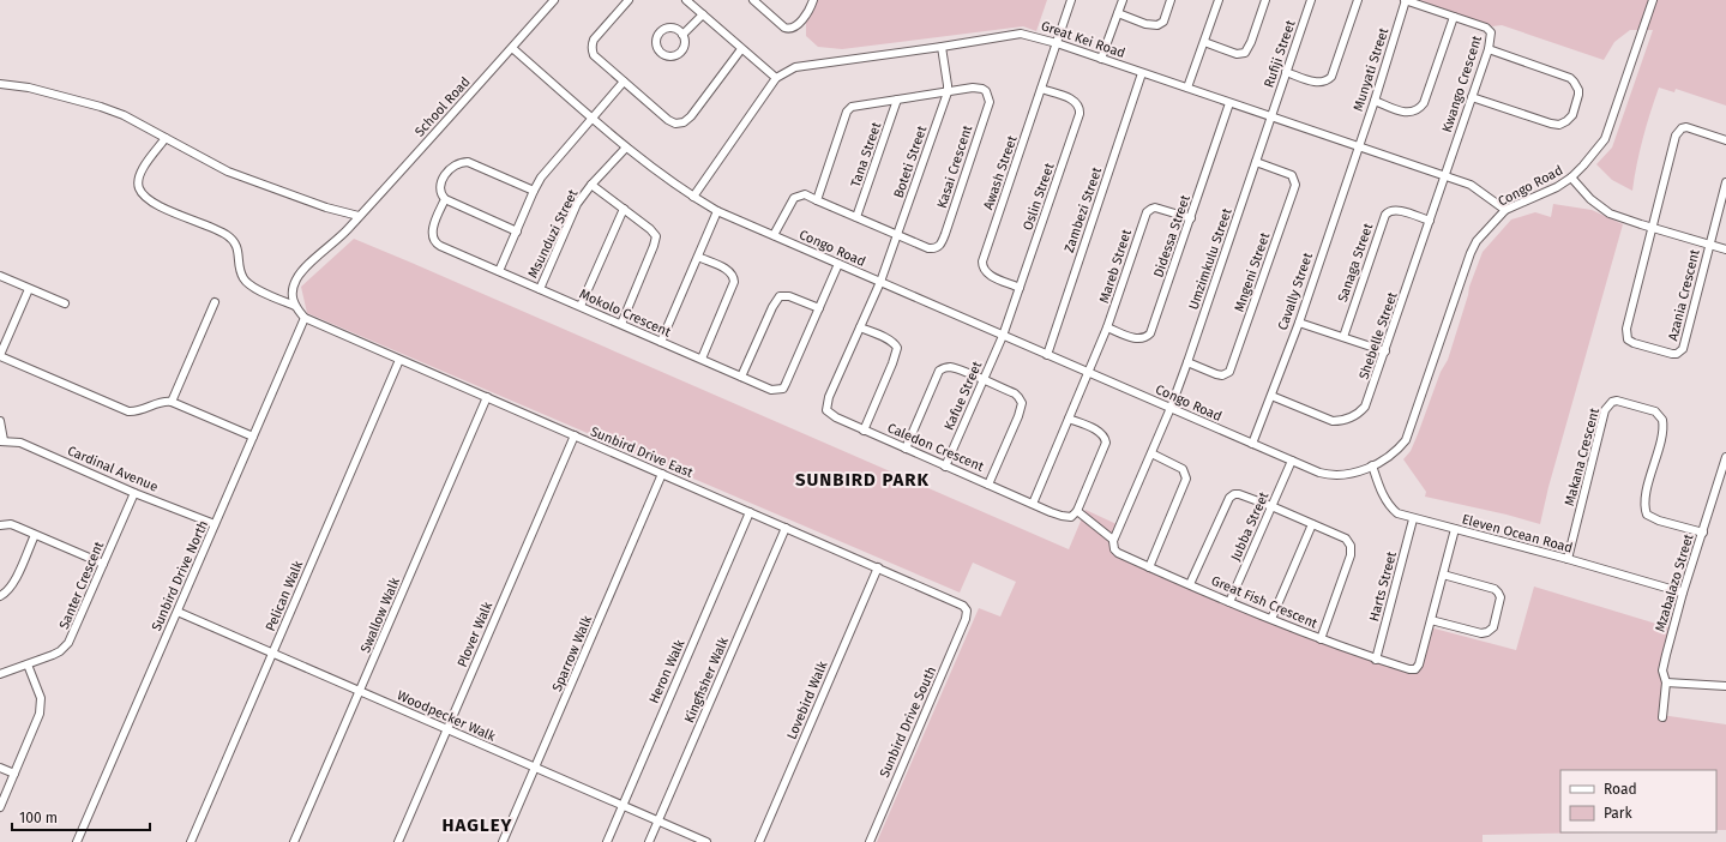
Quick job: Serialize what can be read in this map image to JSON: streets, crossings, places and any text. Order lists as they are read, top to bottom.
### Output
{
  "streets": {
    "street": [
      "Great Kei Road",
      "Rufiji Street",
      "Munyati Street",
      "Kwango Crescent",
      "School Road",
      "Tana Street",
      "Boteti Street",
      "Kasai Crescent",
      "Awash Street",
      "Congo Road",
      "Oslin Street",
      "Zambezi Street",
      "Msunduzi Street",
      "Didessa Street",
      "Umzimkulu Street",
      "Sanaga Street",
      "Mareb Street",
      "Mngeni Street",
      "Cavally Street",
      "Azania Crescent",
      "Mokolo Crescent",
      "Shebelle Street",
      "Kafue Street",
      "Caledon Crescent",
      "Sunbird Drive East",
      "Makana Crescent",
      "Cardinal Avenue",
      "Jubba Street",
      "Eleven Ocean Road",
      "Sunbird Drive North",
      "Mzabalazo Street",
      "Santer Crescent",
      "Harts Street",
      "Pelican Walk",
      "Great Fish Crescent",
      "Swallow Walk",
      "Plover Walk",
      "Sparrow Walk",
      "Heron Walk",
      "Kingfisher Walk",
      "Lovebird Walk",
      "Woodpecker Walk",
      "Sunbird Drive South"
    ]
  },
  "crossings": [
    ["Great Kei Road", "Rufiji Street"],
    ["Great Kei Road", "Munyati Street"],
    ["Great Kei Road", "Kwango Crescent"],
    ["Great Kei Road", "Boteti Street"],
    ["Great Kei Road", "Awash Street"],
    ["Great Kei Road", "Congo Road"],
    ["Great Kei Road", "Zambezi Street"],
    ["Great Kei Road", "Didessa Street"],
    ["Great Kei Road", "Umzimkulu Street"],
    ["Great Kei Road", "Cavally Street"],
    ["Great Kei Road", "Shebelle Street"],
    ["Rufiji Street", "Umzimkulu Street"],
    ["Munyati Street", "Kwango Crescent"],
    ["Munyati Street", "Cavally Street"],
    ["Kwango Crescent", "Shebelle Street"],
    ["School Road", "Congo Road"],
    ["Boteti Street", "Kasai Crescent"],
    ["Boteti Street", "Congo Road"],
    ["Boteti Street", "Caledon Crescent"],
    ["Awash Street", "Oslin Street"],
    ["Congo Road", "Oslin Street"],
    ["Congo Road", "Zambezi Street"],
    ["Congo Road", "Msunduzi Street"],
    ["Congo Road", "Umzimkulu Street"],
    ["Congo Road", "Mareb Street"],
    ["Congo Road", "Cavally Street"],
    ["Congo Road", "Mokolo Crescent"],
    ["Congo Road", "Kafue Street"],
    ["Congo Road", "Caledon Crescent"],
    ["Congo Road", "Jubba Street"],
    ["Congo Road", "Eleven Ocean Road"],
    ["Oslin Street", "Kafue Street"],
    ["Msunduzi Street", "Mokolo Crescent"],
    ["Didessa Street", "Mareb Street"],
    ["Umzimkulu Street", "Mngeni Street"],
    ["Sanaga Street", "Shebelle Street"],
    ["Cavally Street", "Shebelle Street"],
    ["Kafue Street", "Caledon Crescent"],
    ["Caledon Crescent", "Great Fish Crescent"],
    ["Sunbird Drive East", "Sunbird Drive North"],
    ["Sunbird Drive East", "Pelican Walk"],
    ["Sunbird Drive East", "Swallow Walk"],
    ["Sunbird Drive East", "Plover Walk"],
    ["Sunbird Drive East", "Sparrow Walk"],
    ["Sunbird Drive East", "Heron Walk"],
    ["Sunbird Drive East", "Kingfisher Walk"],
    ["Sunbird Drive East", "Lovebird Walk"],
    ["Sunbird Drive East", "Sunbird Drive South"],
    ["Makana Crescent", "Eleven Ocean Road"],
    ["Makana Crescent", "Mzabalazo Street"],
    ["Cardinal Avenue", "Sunbird Drive North"],
    ["Cardinal Avenue", "Santer Crescent"],
    ["Jubba Street", "Great Fish Crescent"],
    ["Eleven Ocean Road", "Mzabalazo Street"],
    ["Eleven Ocean Road", "Harts Street"],
    ["Eleven Ocean Road", "Great Fish Crescent"],
    ["Sunbird Drive North", "Woodpecker Walk"],
    ["Harts Street", "Great Fish Crescent"],
    ["Pelican Walk", "Woodpecker Walk"],
    ["Swallow Walk", "Woodpecker Walk"],
    ["Plover Walk", "Woodpecker Walk"],
    ["Sparrow Walk", "Woodpecker Walk"],
    ["Heron Walk", "Woodpecker Walk"],
    ["Kingfisher Walk", "Woodpecker Walk"]
  ],
  "districts": ["SUNBIRD PARK", "HAGLEY"],
  "legend": ["Road", "Park"],
  "scale_bar": "100 m"
}
